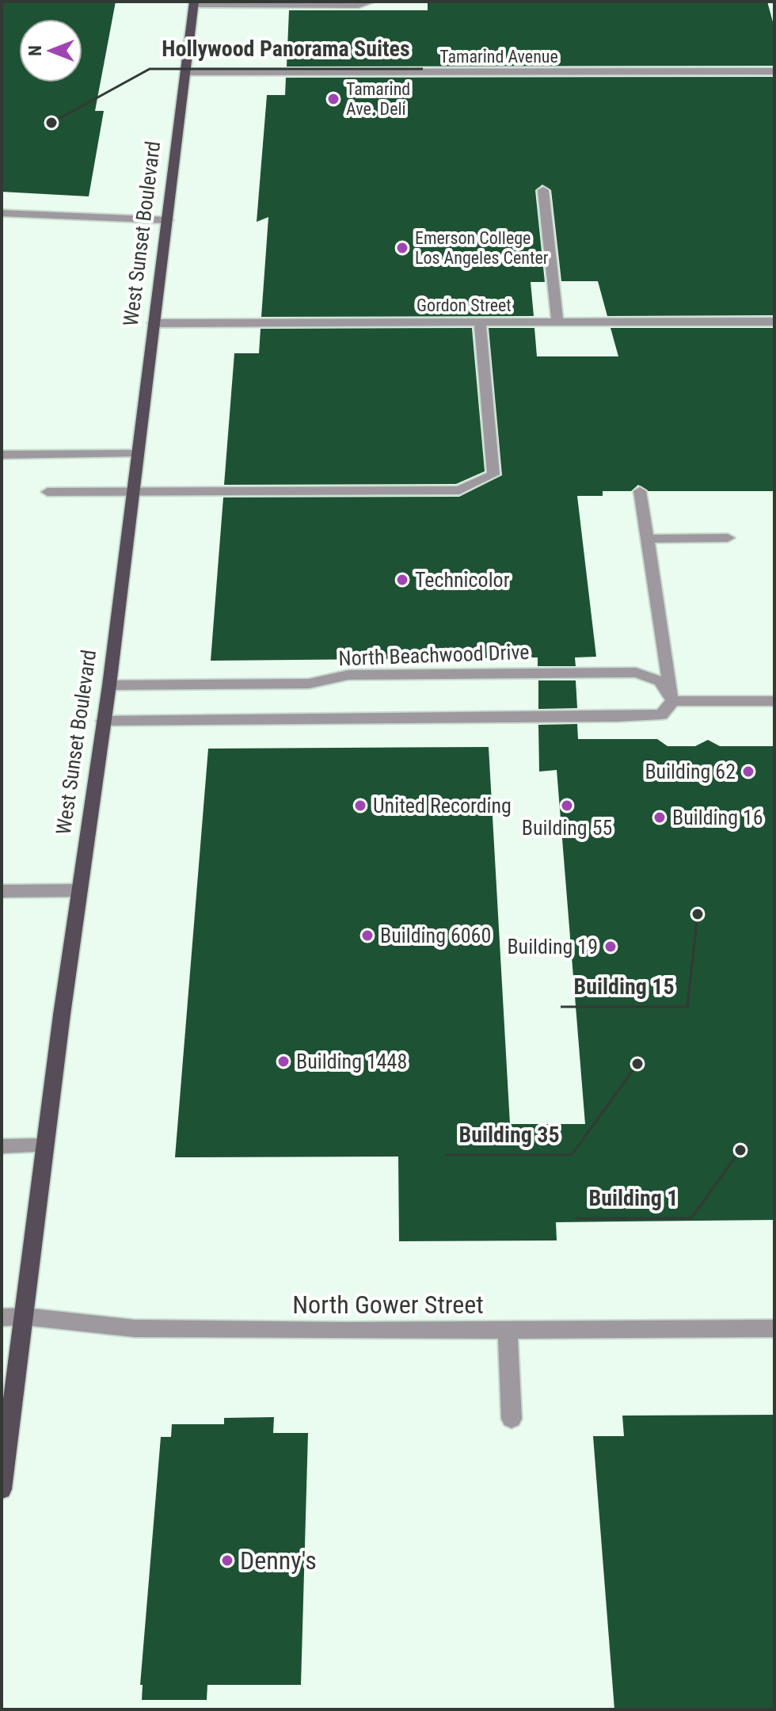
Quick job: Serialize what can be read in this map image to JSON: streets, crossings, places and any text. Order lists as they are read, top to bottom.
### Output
{
  "streets": {
    "main road": ["West Sunset Boulevard"],
    "street": [
      "Tamarind Avenue",
      "Gordon Street",
      "North Beachwood Drive",
      "North Gower Street"
    ]
  },
  "crossings": [
    ["Tamarind Avenue", "West Sunset Boulevard"],
    ["West Sunset Boulevard", "Gordon Street"],
    ["West Sunset Boulevard", "North Beachwood Drive"],
    ["West Sunset Boulevard", "North Gower Street"]
  ],
  "places": [
    "Tamarind Ave. Deli",
    "Hollywood Panorama Suites",
    "Emerson College Los Angeles Center",
    "Technicolor",
    "Building 62",
    "United Recording",
    "Building 55",
    "Building 16",
    "Building 15",
    "Building 6060",
    "Building 19",
    "Building 1448",
    "Building 35",
    "Building 1",
    "Denny's"
  ],
  "north": "left"
}
